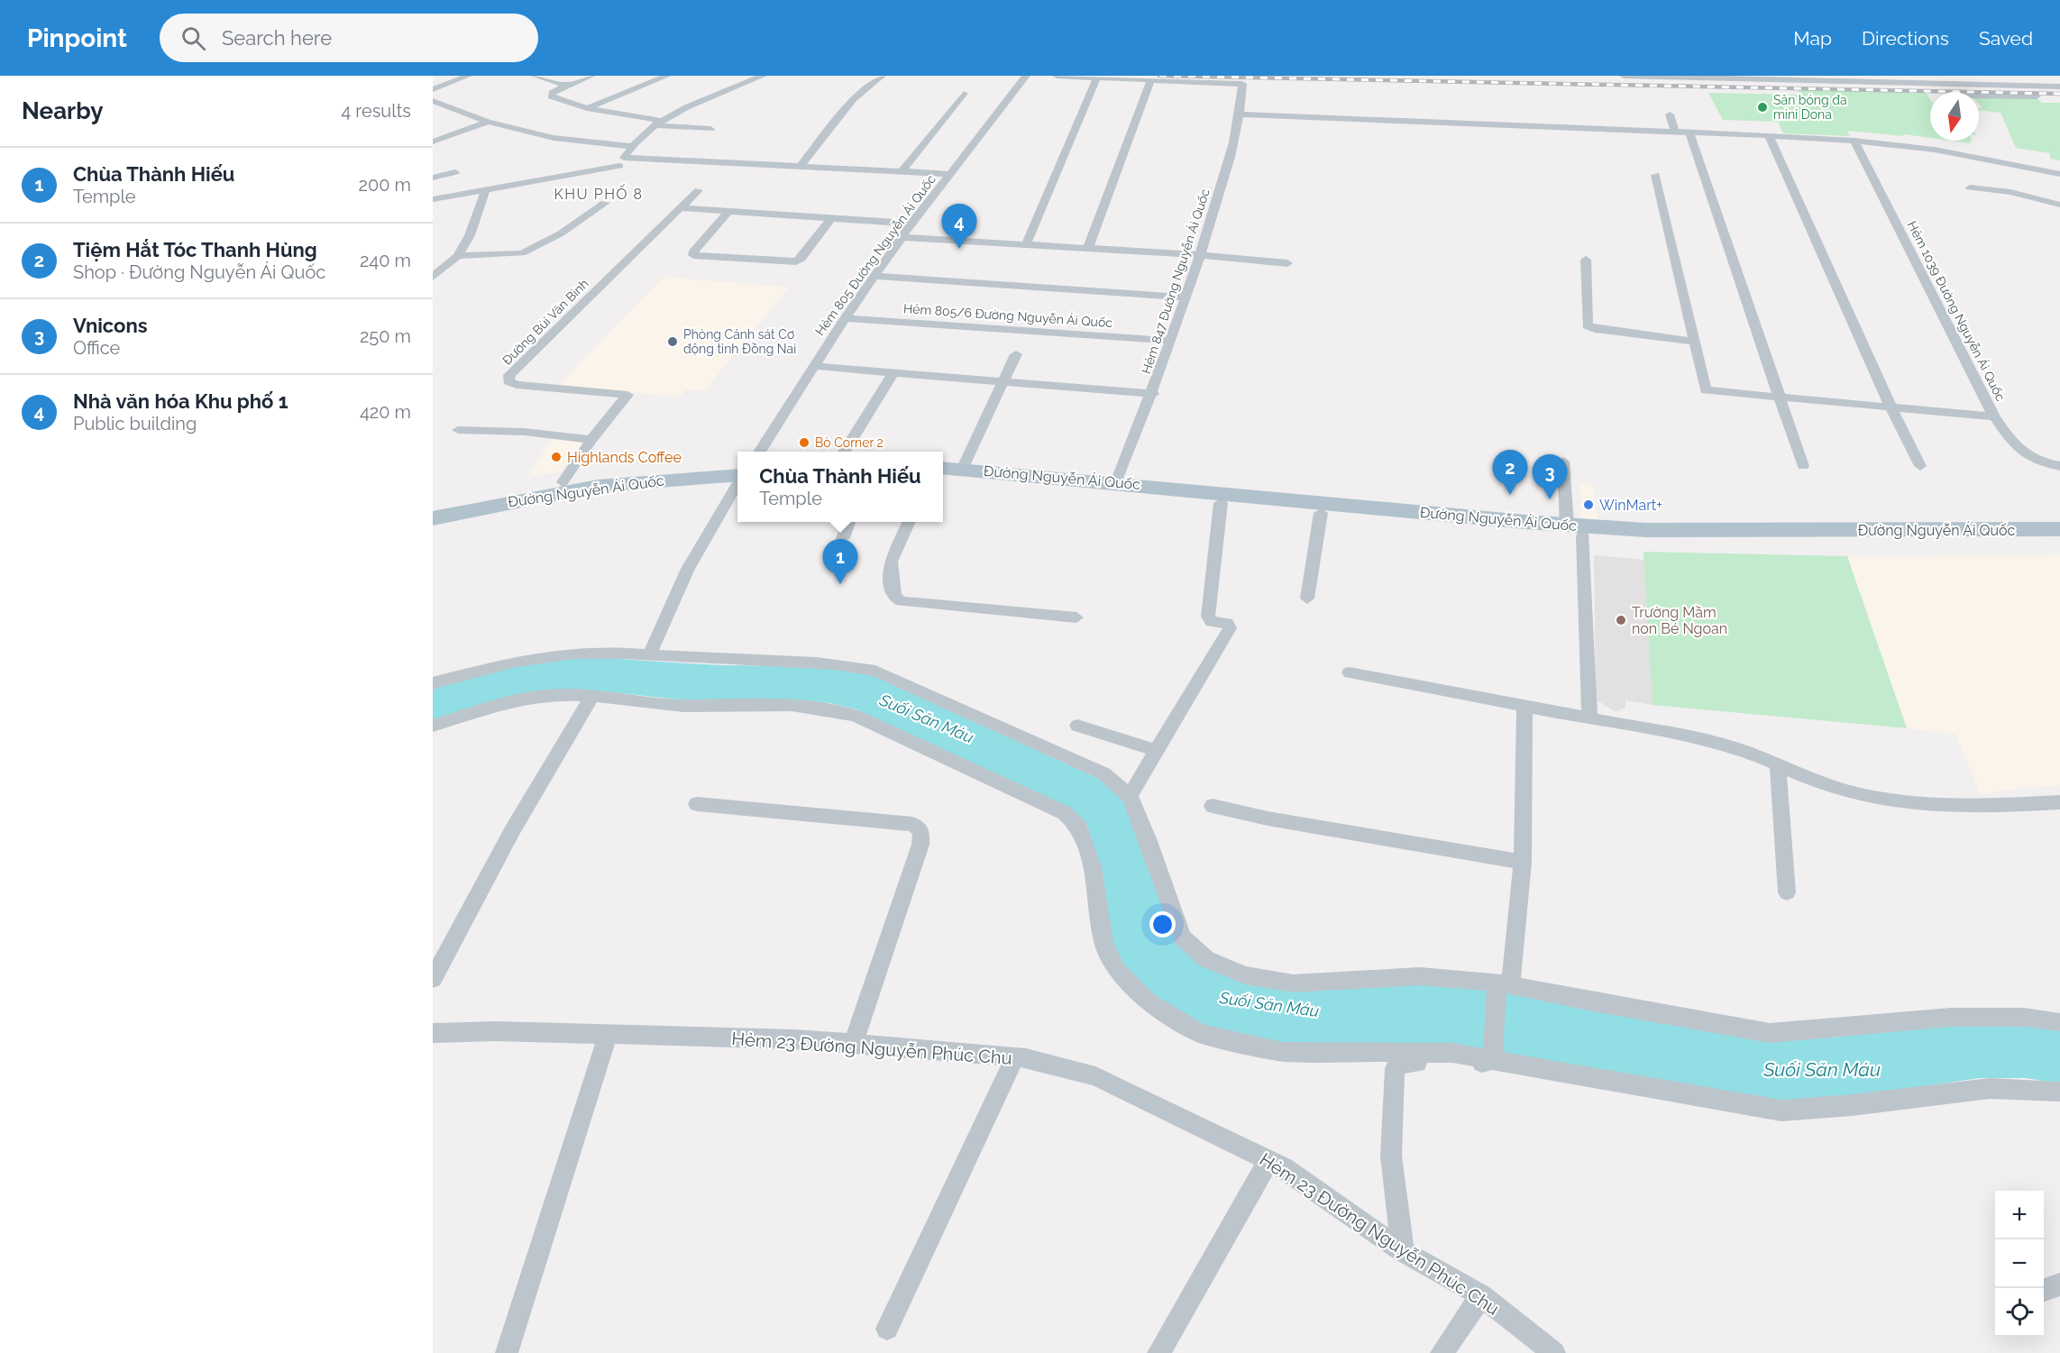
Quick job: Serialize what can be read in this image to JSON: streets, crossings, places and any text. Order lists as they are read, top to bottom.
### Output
{
  "streets": {
    "main road": ["Đường Nguyễn Ái Quốc"],
    "street": [
      "Hẻm 805 Đường Nguyễn Ái Quốc",
      "Hẻm 847 Đường Nguyễn Ái Quốc",
      "Hẻm 1039 Đường Nguyễn Ái Quốc",
      "Hẻm 805/6 Đường Nguyễn Ái Quốc",
      "Đường Bùi Văn Bình",
      "Hẻm 23 Đường Nguyễn Phúc Chu"
    ]
  },
  "crossings": [
    ["Hẻm 805 Đường Nguyễn Ái Quốc", "Hẻm 805/6 Đường Nguyễn Ái Quốc"],
    ["Hẻm 847 Đường Nguyễn Ái Quốc", "Hẻm 805/6 Đường Nguyễn Ái Quốc"],
    ["Hẻm 847 Đường Nguyễn Ái Quốc", "Đường Nguyễn Ái Quốc"],
    ["Đường Bùi Văn Bình", "Đường Nguyễn Ái Quốc"]
  ],
  "districts": ["KHU PHỐ 8"],
  "water": ["Suối Săn Máu"],
  "places": [
    "Sân bóng đa mini Dona",
    "Phòng Cảnh sát Cơ động tỉnh Đồng Nai",
    "Bò Corner 2",
    "Highlands Coffee",
    "WinMart+",
    "Trường Mầm non Bé Ngoan"
  ],
  "north": "bottom",
  "page": {
    "header": "Pinpoint",
    "search": "Search here",
    "nav": ["Map", "Directions", "Saved"],
    "heading": ["Nearby", "4 results"],
    "list": [
      {
        "mark": "1",
        "name": "Chùa Thành Hiếu",
        "note": "Temple",
        "value": "200 m"
      },
      {
        "mark": "2",
        "name": "Tiệm Hắt Tóc Thanh Hùng",
        "note": "Shop · Đường Nguyễn Ái Quốc",
        "value": "240 m"
      },
      {
        "mark": "3",
        "name": "Vnicons",
        "note": "Office",
        "value": "250 m"
      },
      {
        "mark": "4",
        "name": "Nhà văn hóa Khu phố 1",
        "note": "Public building",
        "value": "420 m"
      }
    ],
    "pins": [
      "4",
      "2",
      "3",
      "1"
    ],
    "popup": ["Chùa Thành Hiếu", "Temple"],
    "map_buttons": ["+", "−"]
  }
}
